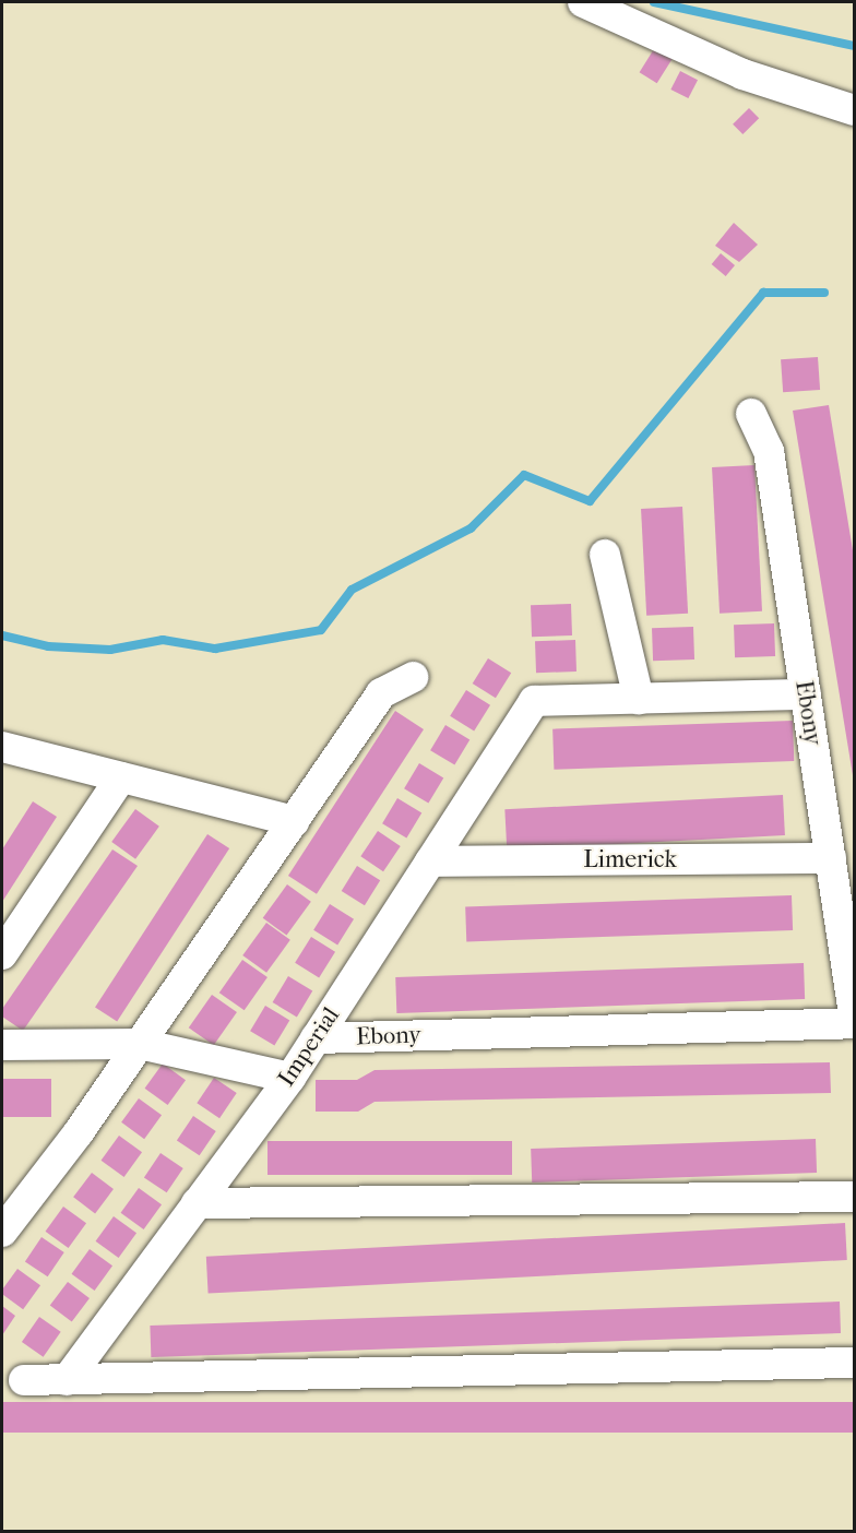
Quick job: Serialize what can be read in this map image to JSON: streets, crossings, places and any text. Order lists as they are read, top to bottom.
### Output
{
  "streets": {
    "street": ["Ebony", "Limerick", "Imperial"]
  },
  "crossings": [
    ["Ebony", "Limerick"],
    ["Ebony", "Imperial"],
    ["Limerick", "Imperial"]
  ]
}
